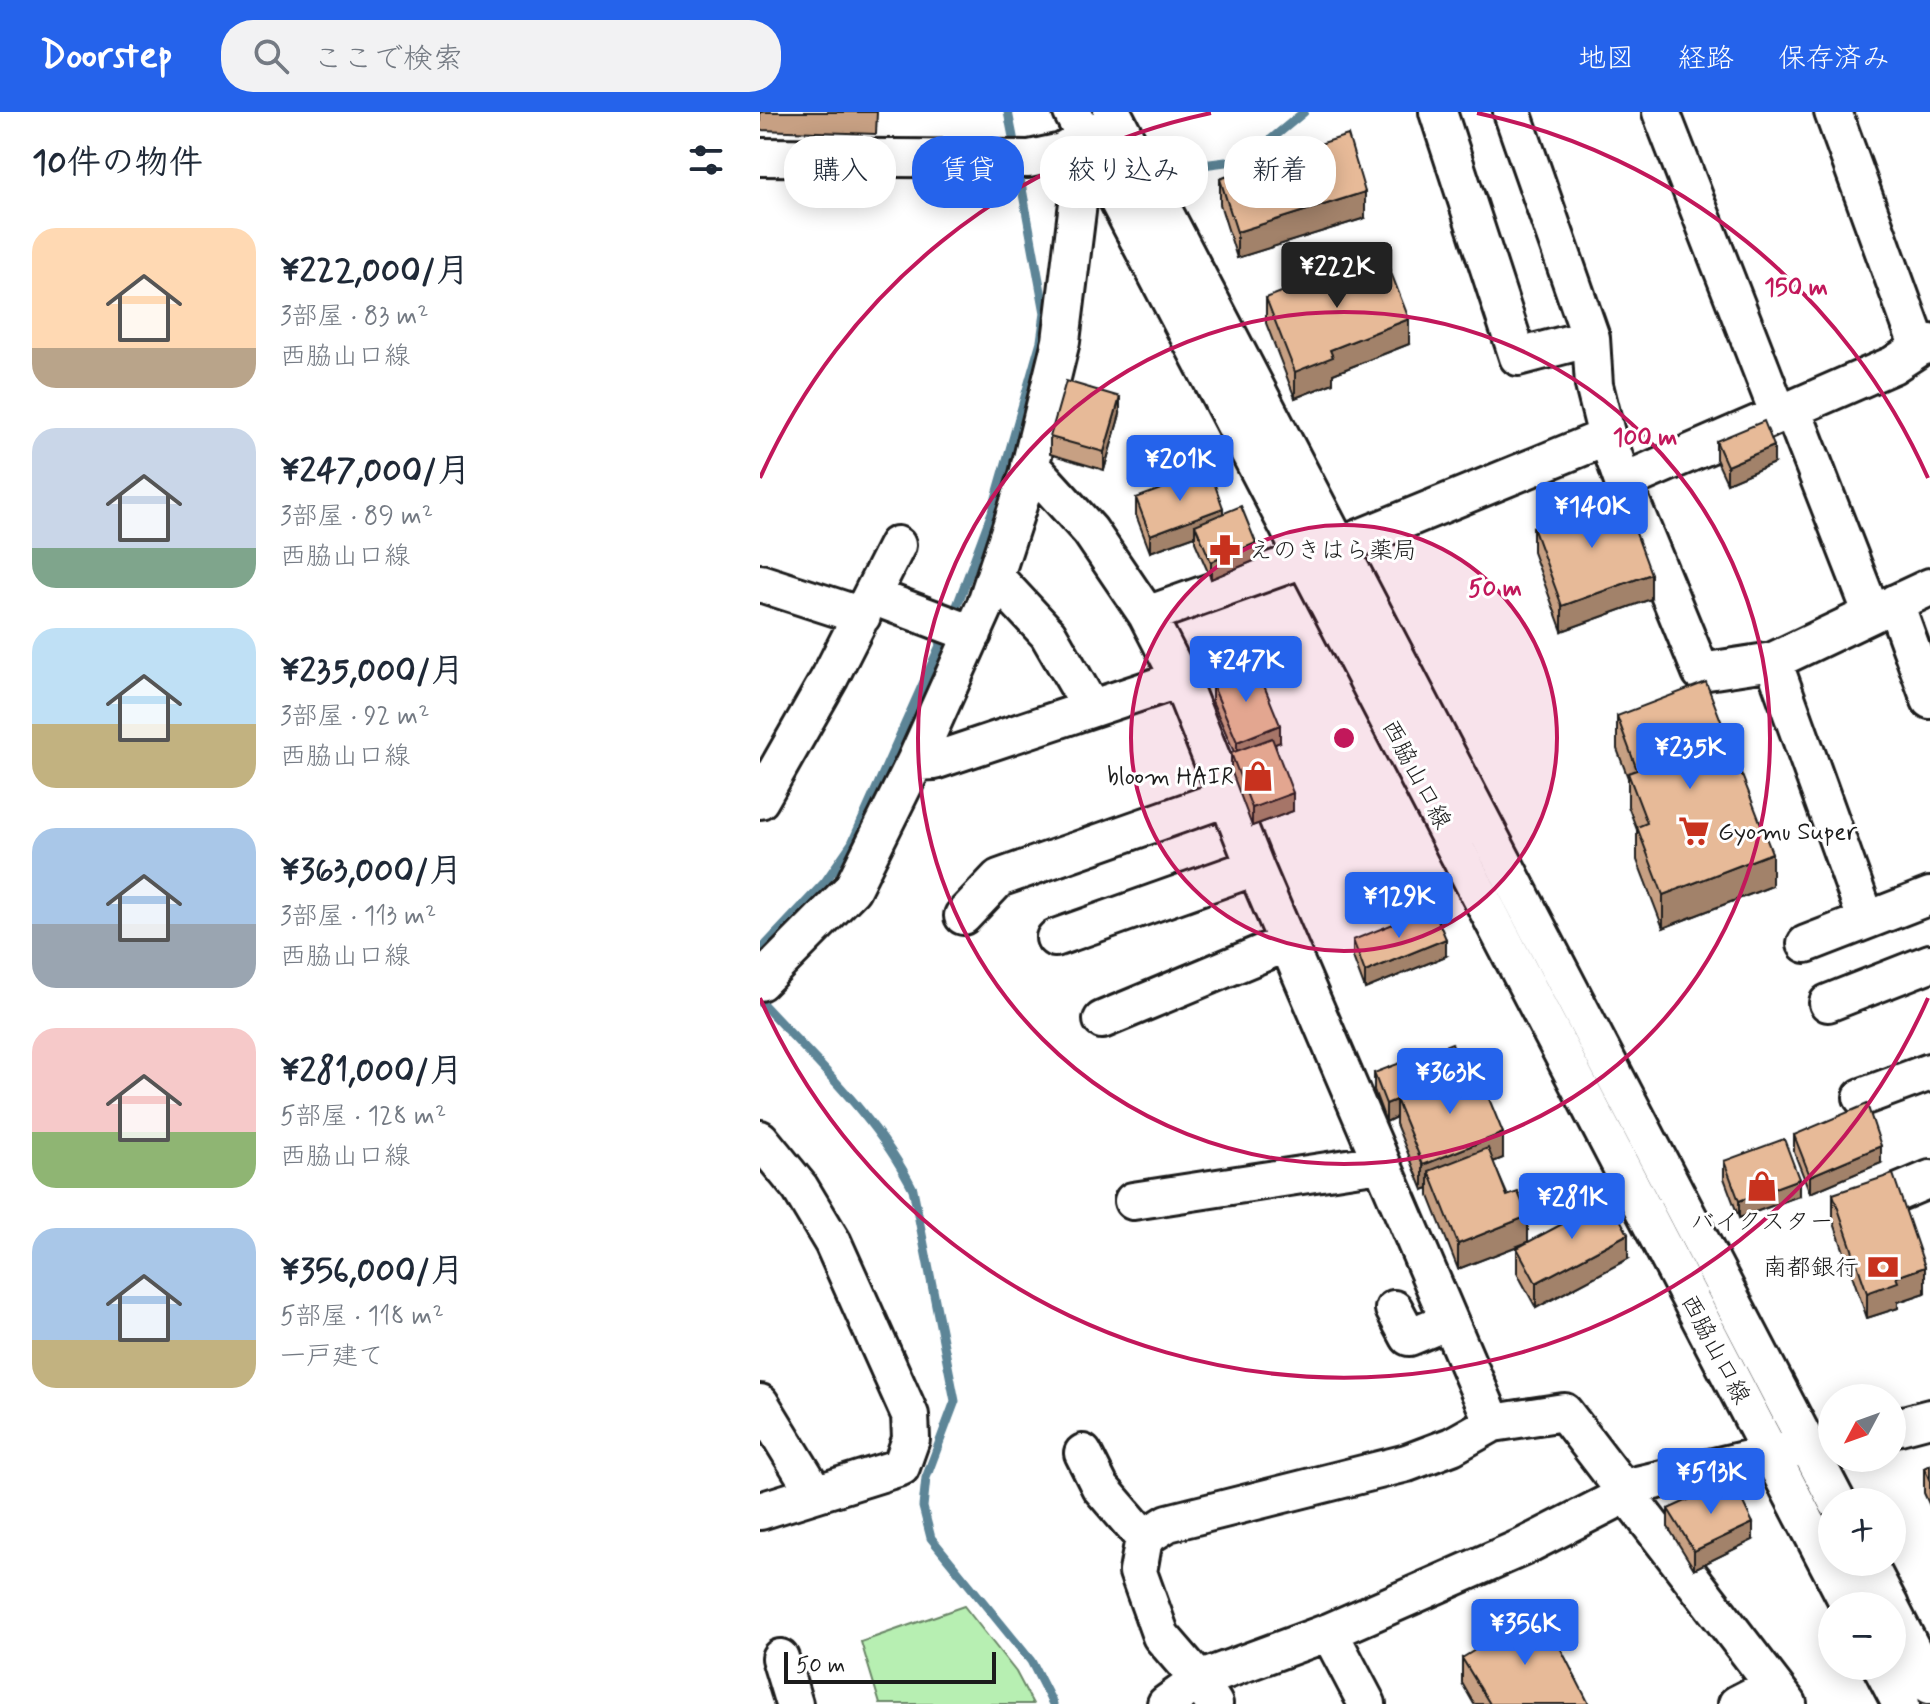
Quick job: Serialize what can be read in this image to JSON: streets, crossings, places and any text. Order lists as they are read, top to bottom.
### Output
{
  "streets": {
    "street": ["西脇山口線"]
  },
  "places": {
    "pharmacy": ["えのきはら薬局"],
    "shop": ["bloom HAIR", "バイクスター"],
    "supermarket": ["Gyomu Super"],
    "bank": ["南都銀行"]
  },
  "scale_bar": "50 m",
  "north": "bottom left",
  "page": {
    "header": "Doorstep",
    "search": "ここで検索",
    "nav": ["地図", "経路", "保存済み"],
    "heading": "10件の物件",
    "chip": [
      "購入",
      "賃貸",
      "絞り込み",
      "新着"
    ],
    "list": [
      {
        "name": "¥222,000/月",
        "note": "3部屋 · 83 m² · 西脇山口線"
      },
      {
        "name": "¥247,000/月",
        "note": "3部屋 · 89 m² · 西脇山口線"
      },
      {
        "name": "¥235,000/月",
        "note": "3部屋 · 92 m² · 西脇山口線"
      },
      {
        "name": "¥363,000/月",
        "note": "3部屋 · 113 m² · 西脇山口線"
      },
      {
        "name": "¥281,000/月",
        "note": "5部屋 · 128 m² · 西脇山口線"
      },
      {
        "name": "¥356,000/月",
        "note": "5部屋 · 118 m² · 一戸建て"
      }
    ],
    "price": [
      "¥222K",
      "¥201K",
      "¥140K",
      "¥247K",
      "¥235K",
      "¥129K",
      "¥363K",
      "¥281K",
      "¥513K",
      "¥356K"
    ],
    "map_buttons": ["+", "−"],
    "scale": "50 m"
  },
  "rings": ["150 m", "100 m", "50 m"]
}
